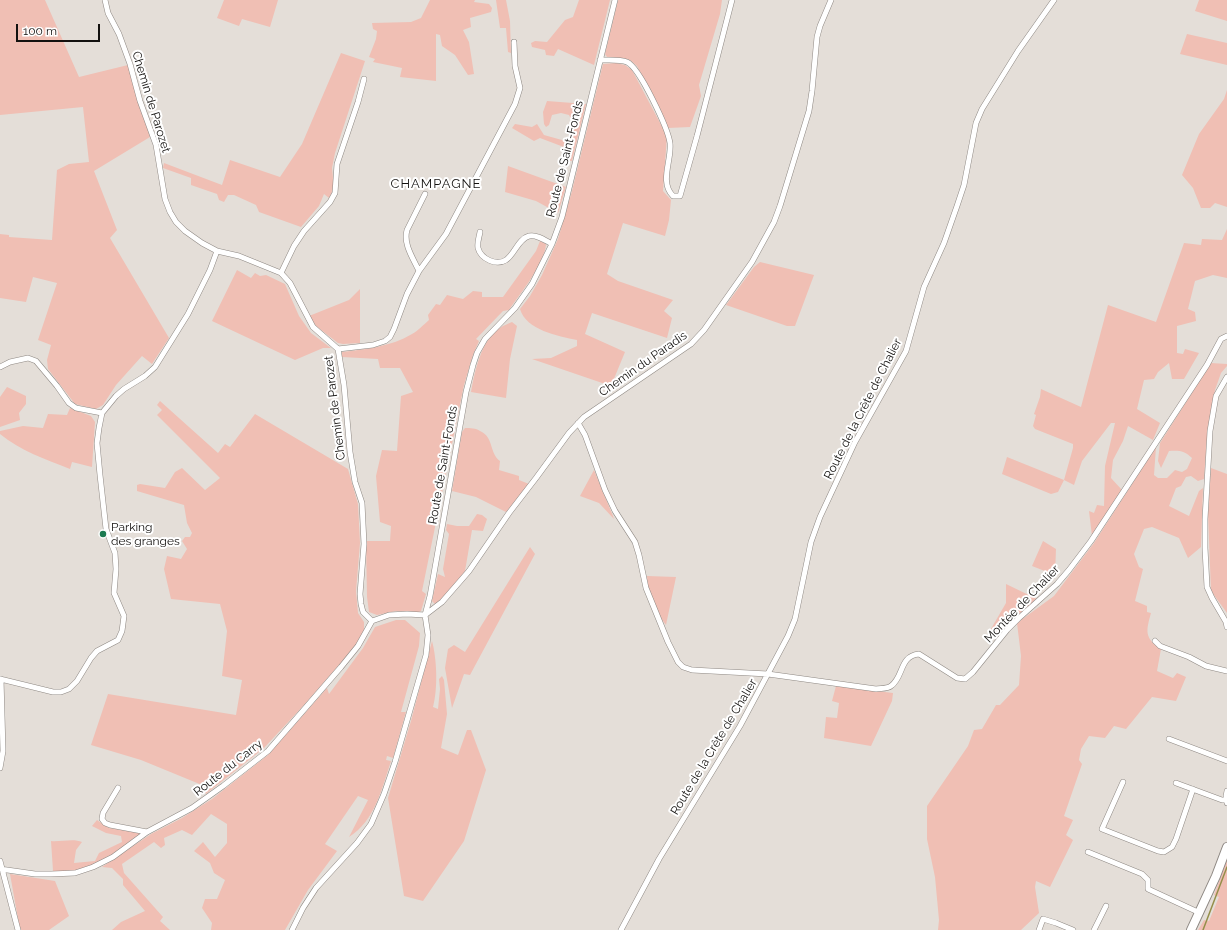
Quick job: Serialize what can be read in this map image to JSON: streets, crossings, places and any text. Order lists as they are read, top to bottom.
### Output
{
  "streets": {
    "street": [
      "Chemin de Parozet",
      "Route de Saint-Fonds",
      "Chemin du Paradis",
      "Route de la Crête de Chalier",
      "Montée de Chalier",
      "Route du Carry"
    ]
  },
  "crossings": [
    ["Chemin de Parozet", "Route du Carry"],
    ["Route de Saint-Fonds", "Chemin du Paradis"],
    ["Route de la Crête de Chalier", "Montée de Chalier"]
  ],
  "districts": ["CHAMPAGNE"],
  "places": ["Parking des granges"],
  "scale_bar": "100 m"
}
